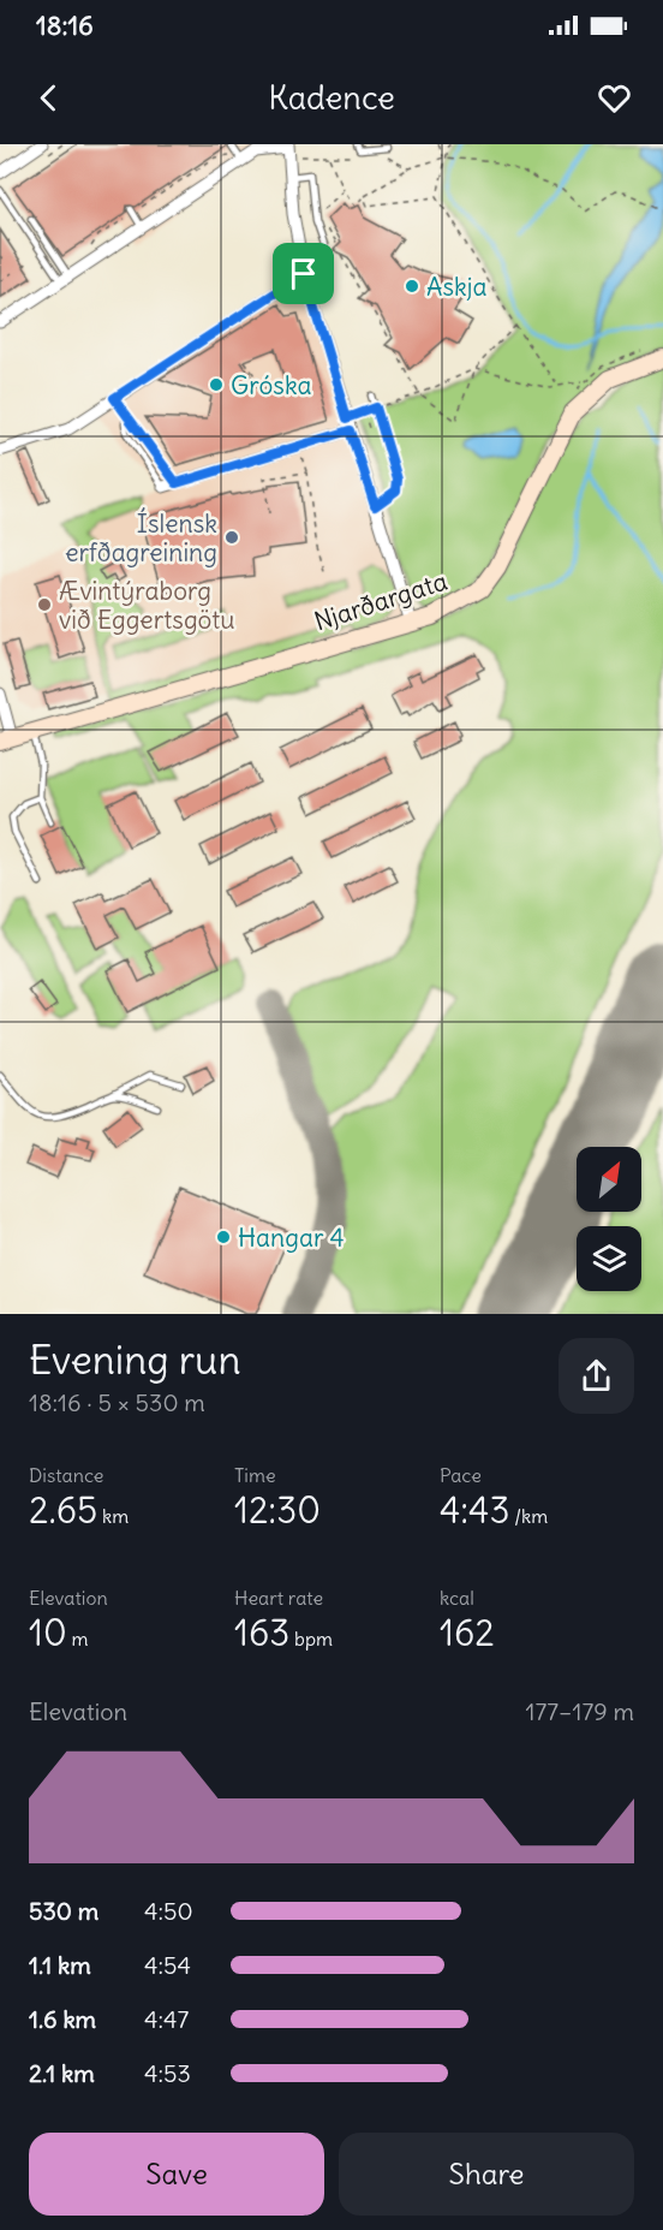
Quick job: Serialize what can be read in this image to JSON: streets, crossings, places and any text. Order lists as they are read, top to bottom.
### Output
{
  "streets": {
    "main road": ["Njarðargata"]
  },
  "places": [
    "Askja",
    "Gróska",
    "Íslensk erfðagreining",
    "Ævintýraborg við Eggertsgötu",
    "Hangar 4"
  ],
  "north": "top right",
  "page": {
    "status": "18:16",
    "header": "Kadence",
    "heading": ["Evening run", "18:16 · 5 × 530 m"],
    "stats": [
      ["Distance", "2.65 km"],
      ["Time", "12:30"],
      ["Pace", "4:43 /km"],
      ["Elevation", "10 m"],
      ["Heart rate", "163 bpm"],
      ["kcal", "162"]
    ],
    "chart": ["Elevation", "177–179 m"],
    "list": [
      {
        "name": "530 m",
        "note": "4:50"
      },
      {
        "name": "1.1 km",
        "note": "4:54"
      },
      {
        "name": "1.6 km",
        "note": "4:47"
      },
      {
        "name": "2.1 km",
        "note": "4:53"
      }
    ],
    "buttons": ["Save", "Share"]
  }
}
